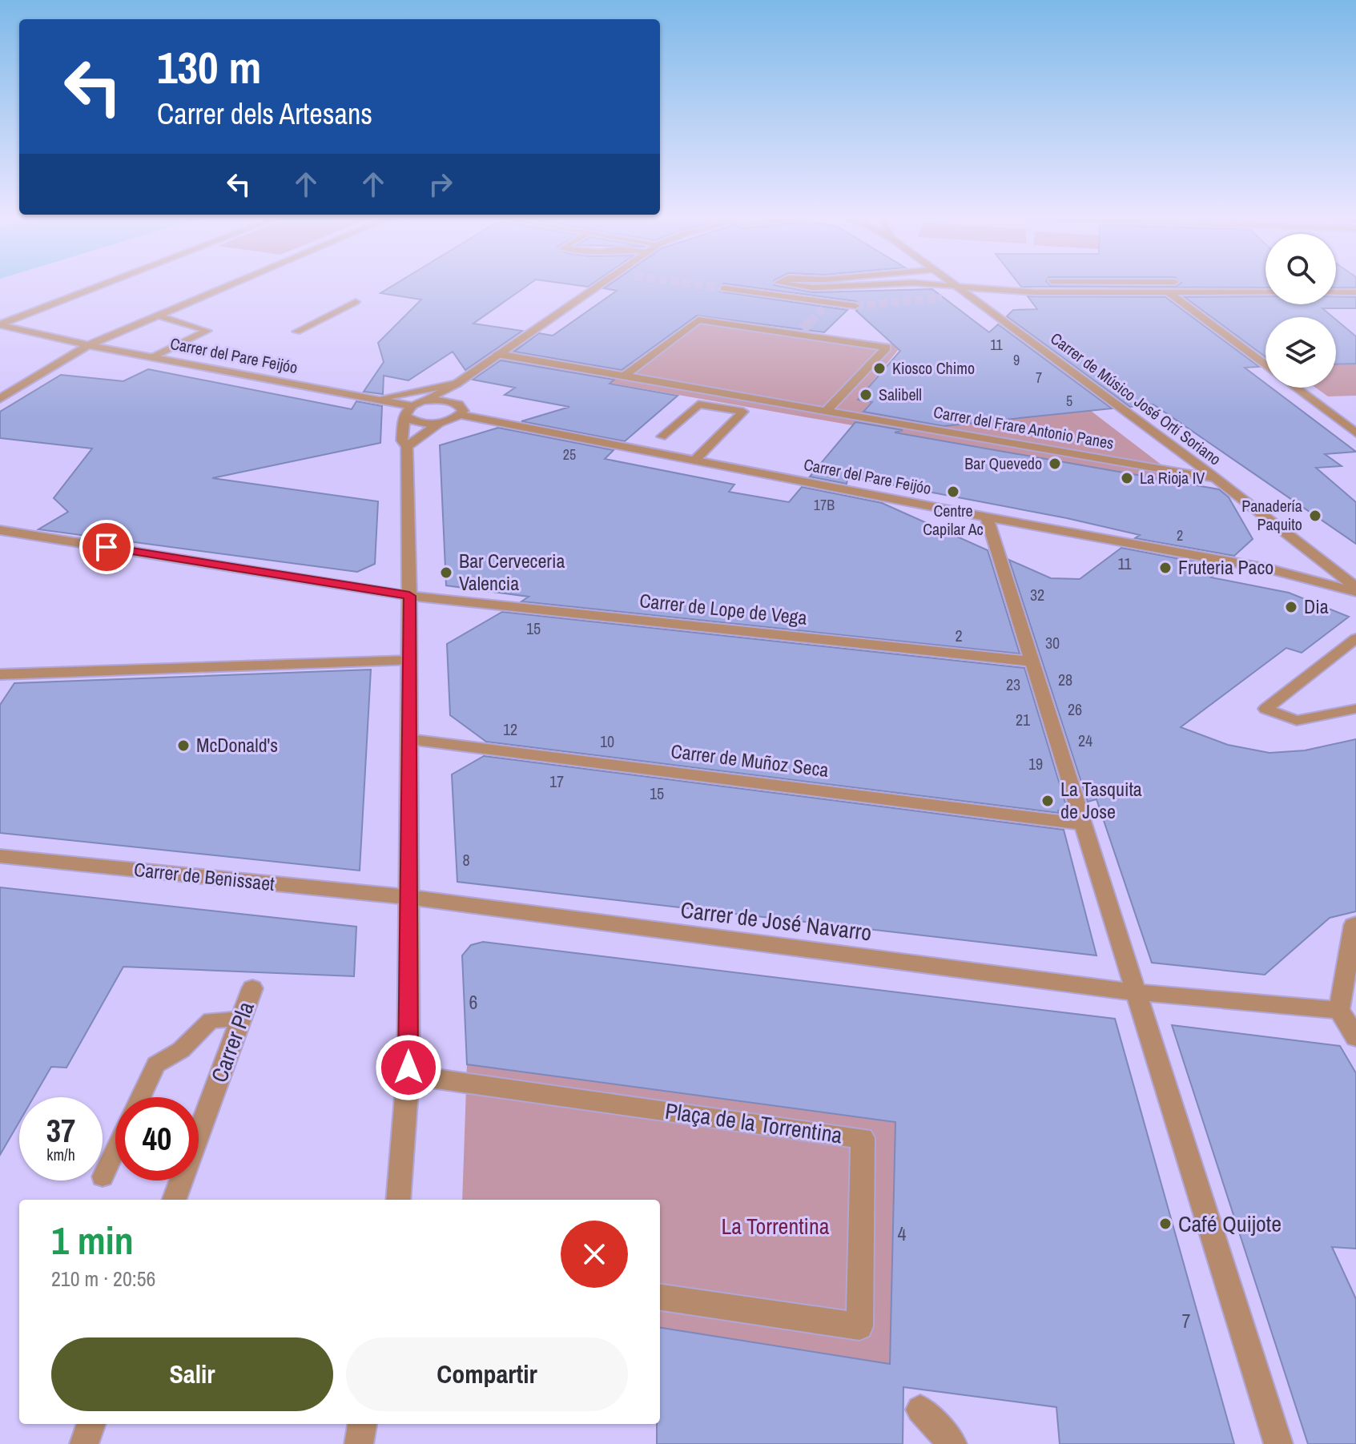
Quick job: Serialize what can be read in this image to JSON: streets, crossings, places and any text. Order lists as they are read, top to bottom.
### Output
{
  "streets": {
    "street": [
      "Carrer del Pare Feijóo",
      "Carrer de Músico José Ortí Soriano",
      "Carrer del Frare Antonio Panes",
      "Carrer de Lope de Vega",
      "Carrer de Muñoz Seca",
      "Carrer de Benissaet",
      "Carrer de José Navarro",
      "Carrer Pla",
      "Plaça de la Torrentina"
    ]
  },
  "crossings": [
    ["Carrer del Pare Feijóo", "Carrer de Músico José Ortí Soriano"],
    ["Carrer de Músico José Ortí Soriano", "Carrer del Frare Antonio Panes"],
    ["Carrer de Benissaet", "Carrer de José Navarro"]
  ],
  "parks": ["La Torrentina"],
  "places": [
    "Kiosco Chimo",
    "Salibell",
    "Bar Quevedo",
    "La Rioja IV",
    "Centre Capilar Ac",
    "Panadería Paquito",
    "Fruteria Paco",
    "Bar Cerveceria Valencia",
    "Dia",
    "McDonald's",
    "La Tasquita de Jose",
    "Café Quijote"
  ],
  "house_numbers": [
    "11",
    "9",
    "7",
    "5",
    "25",
    "17B",
    "2",
    "11",
    "32",
    "15",
    "2",
    "30",
    "28",
    "23",
    "26",
    "21",
    "12",
    "24",
    "10",
    "19",
    "17",
    "15",
    "8",
    "6",
    "4",
    "7"
  ],
  "page": {
    "turn": ["130 m", "Carrer dels Artesans"],
    "speed": "37 km/h",
    "limit": "40",
    "heading": ["1 min", "210 m · 20:56"],
    "buttons": ["Salir", "Compartir"]
  }
}
